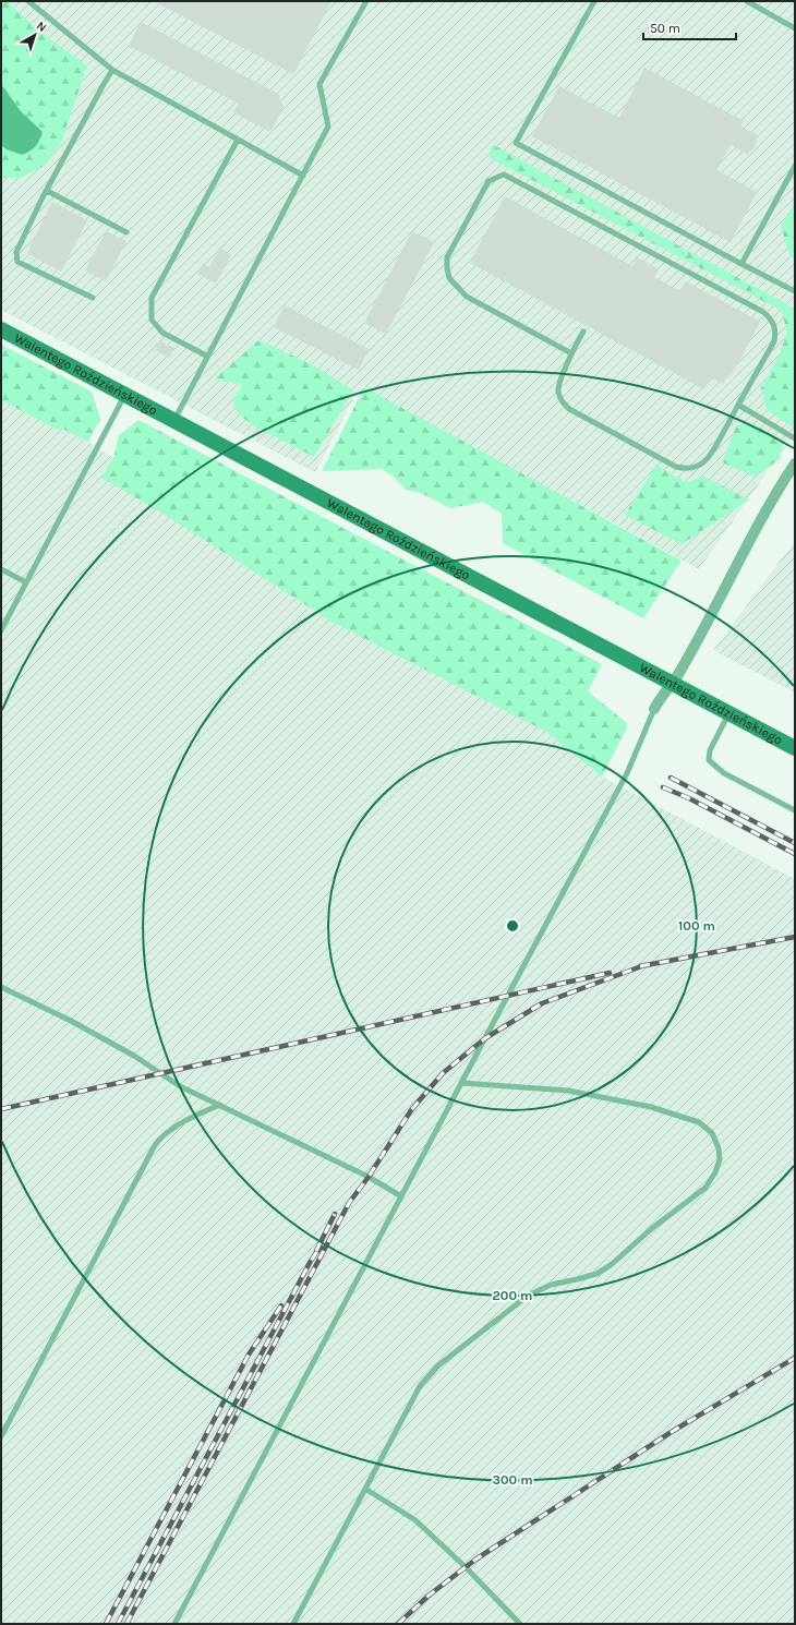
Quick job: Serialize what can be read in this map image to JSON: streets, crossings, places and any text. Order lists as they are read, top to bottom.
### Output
{
  "streets": {
    "street": ["Walentego Roździeńskiego"]
  },
  "scale_bar": "50 m",
  "north": "top right",
  "rings": ["100 m", "200 m", "300 m"]
}
